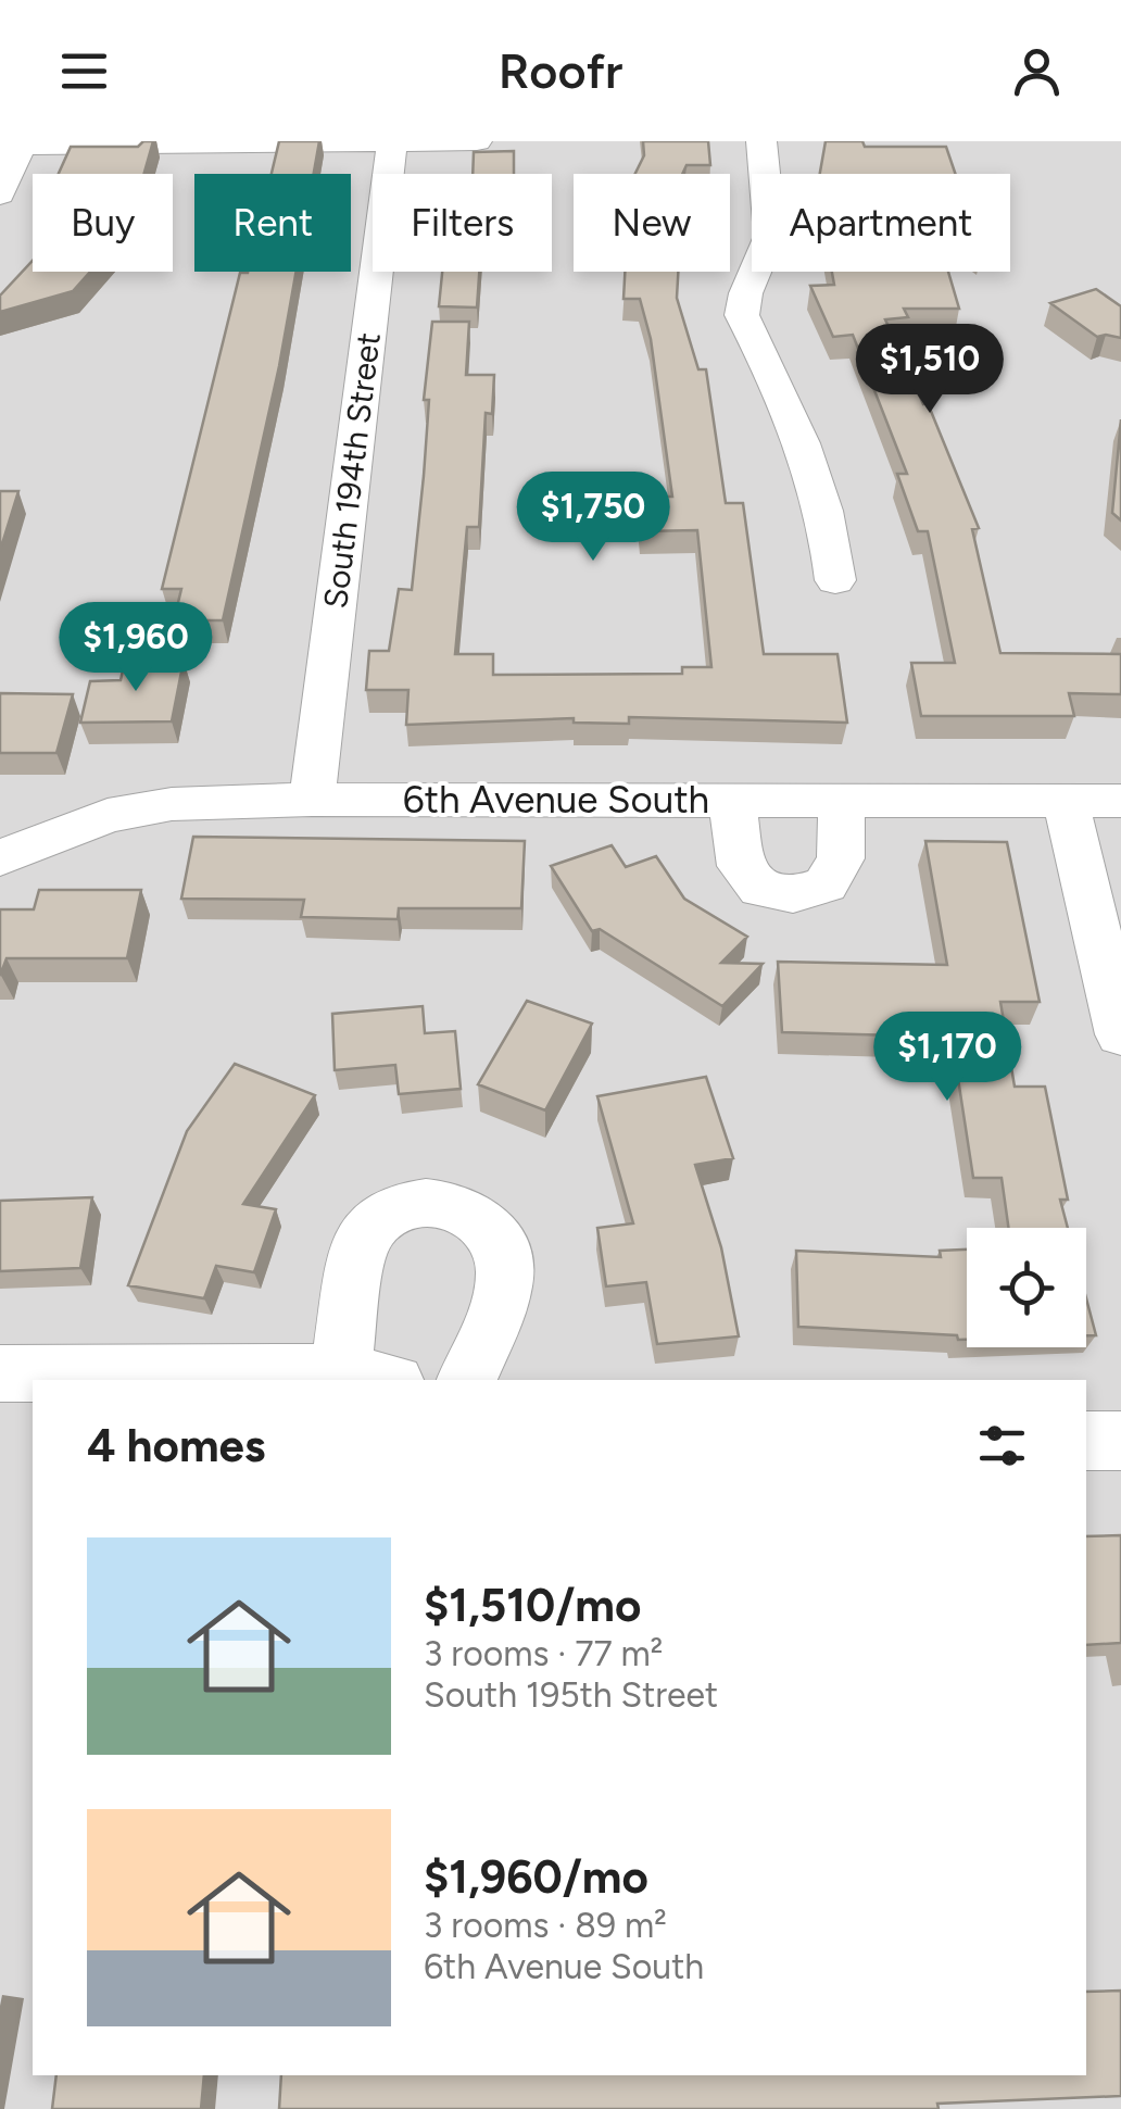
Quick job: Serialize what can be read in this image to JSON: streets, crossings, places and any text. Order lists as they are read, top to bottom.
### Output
{
  "streets": {
    "street": ["South 194th Street", "6th Avenue South"]
  },
  "crossings": [
    ["South 194th Street", "6th Avenue South"]
  ],
  "page": {
    "header": "Roofr",
    "chip": [
      "Buy",
      "Rent",
      "Filters",
      "New",
      "Apartment"
    ],
    "price": [
      "$1,510",
      "$1,750",
      "$1,960",
      "$1,170"
    ],
    "heading": "4 homes",
    "list": [
      {
        "name": "$1,510/mo",
        "note": "3 rooms · 77 m² · South 195th Street"
      },
      {
        "name": "$1,960/mo",
        "note": "3 rooms · 89 m² · 6th Avenue South"
      }
    ]
  }
}
